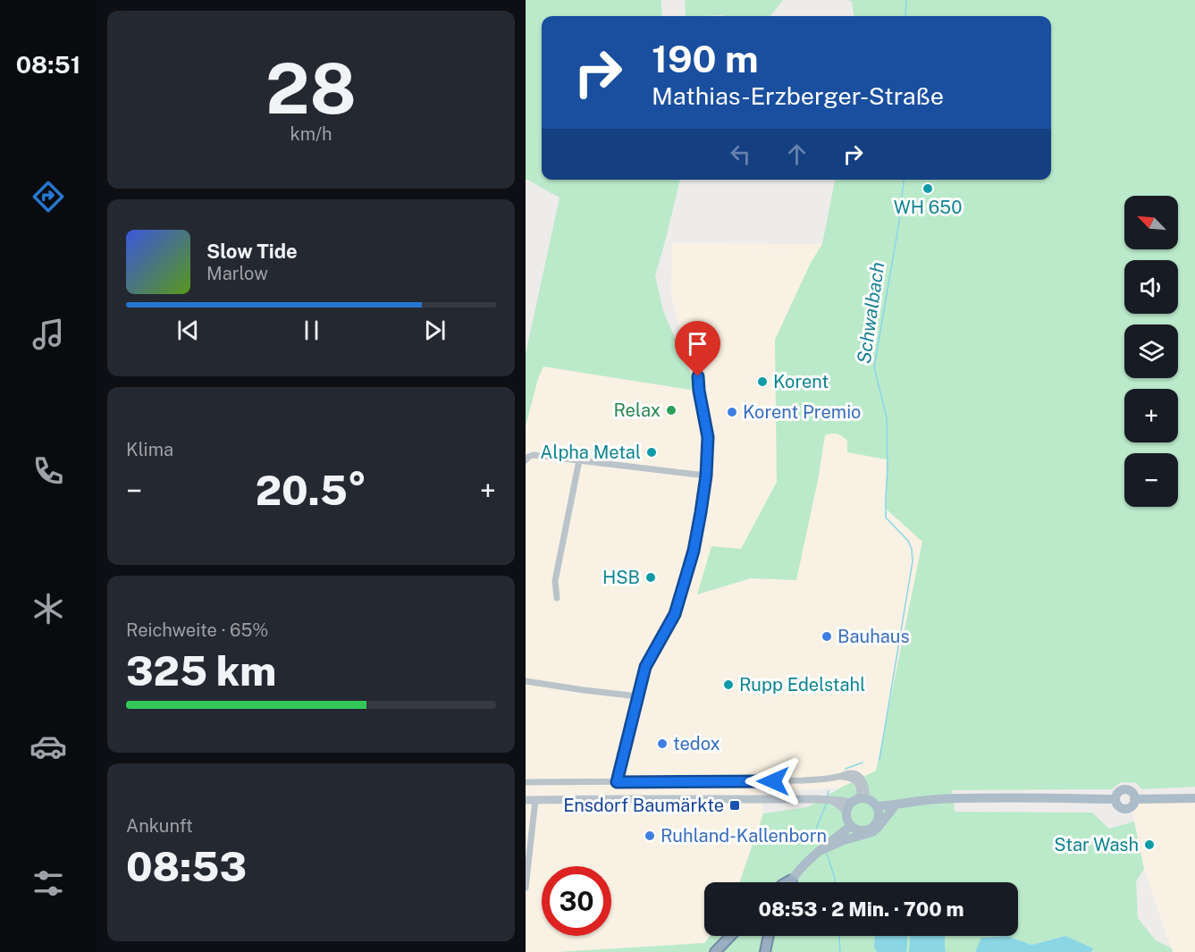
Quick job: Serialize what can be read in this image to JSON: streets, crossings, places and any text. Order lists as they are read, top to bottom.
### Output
{
  "water": ["Schwalbach"],
  "places": {
    "other": [
      "WH 650",
      "Korent",
      "Relax",
      "Korent Premio",
      "Alpha Metal",
      "HSB",
      "Bauhaus",
      "Rupp Edelstahl",
      "tedox",
      "Ruhland-Kallenborn",
      "Star Wash"
    ],
    "transit": ["Ensdorf Baumärkte"]
  },
  "north": "top left",
  "page": {
    "tabs": "08:51",
    "tile": [
      ["28", "km/h"],
      "Klima",
      ["Reichweite · 65%", "325 km"],
      ["Ankunft", "08:53"]
    ],
    "turn": ["190 m", "Mathias-Erzberger-Straße"],
    "map_buttons": ["+", "−"],
    "song": ["Slow Tide", "Marlow"],
    "heat": ["−", "20.5°", "+"],
    "limit": "30",
    "trip": "08:53 · 2 Min. · 700 m"
  }
}
